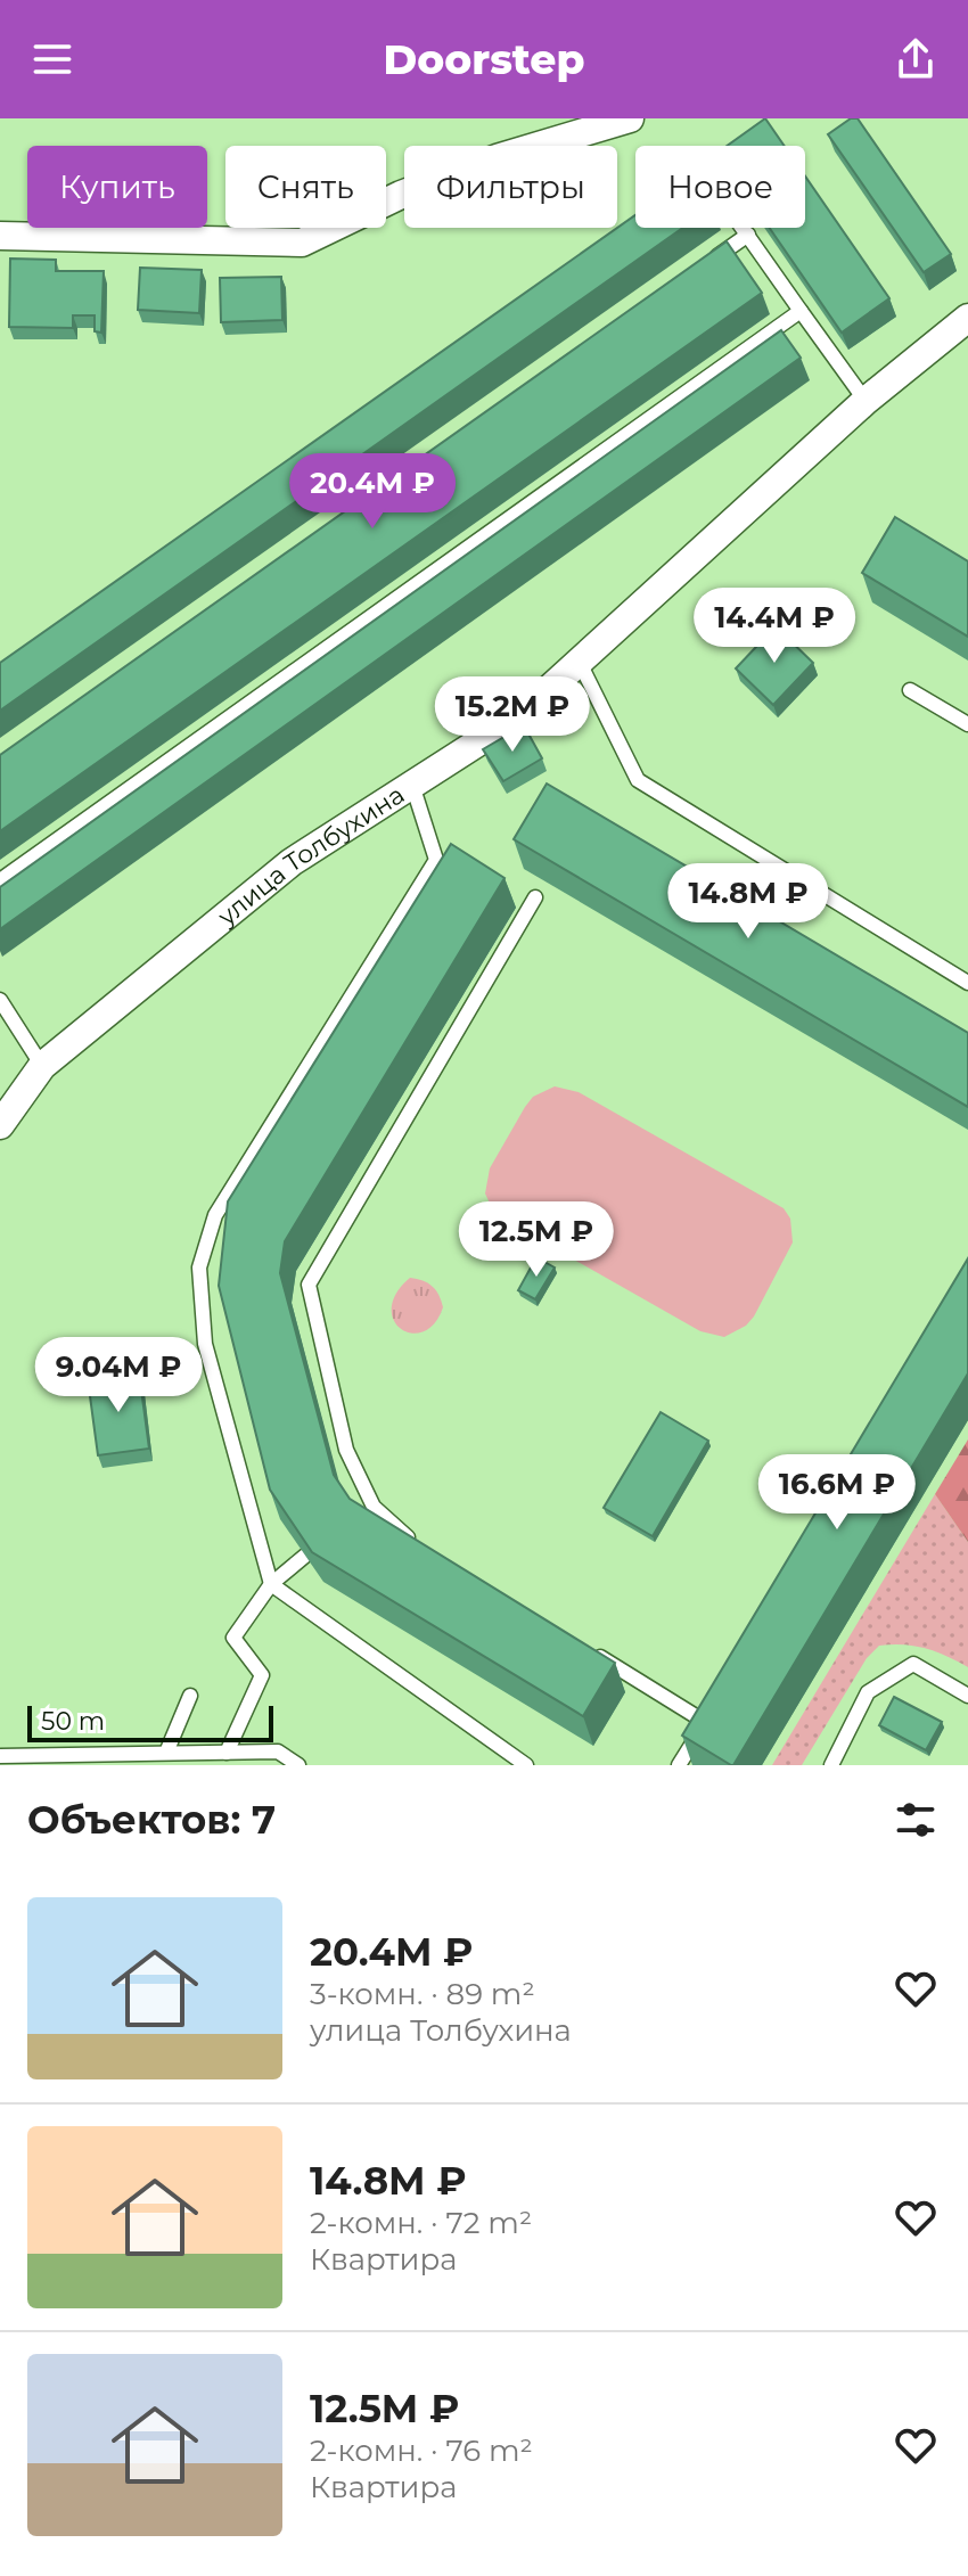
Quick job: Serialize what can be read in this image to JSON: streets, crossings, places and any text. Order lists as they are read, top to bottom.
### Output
{
  "streets": {
    "street": ["улица Толбухина"]
  },
  "scale_bar": "50 m",
  "page": {
    "header": "Doorstep",
    "chip": [
      "Купить",
      "Снять",
      "Фильтры",
      "Новое"
    ],
    "price": [
      "20.4M ₽",
      "14.4M ₽",
      "15.2M ₽",
      "14.8M ₽",
      "12.5M ₽",
      "9.04M ₽",
      "16.6M ₽"
    ],
    "scale": "50 m",
    "heading": "Объектов: 7",
    "list": [
      {
        "name": "20.4M ₽",
        "note": "3-комн. · 89 m² · улица Толбухина"
      },
      {
        "name": "14.8M ₽",
        "note": "2-комн. · 72 m² · Квартира"
      },
      {
        "name": "12.5M ₽",
        "note": "2-комн. · 76 m² · Квартира"
      }
    ]
  }
}
